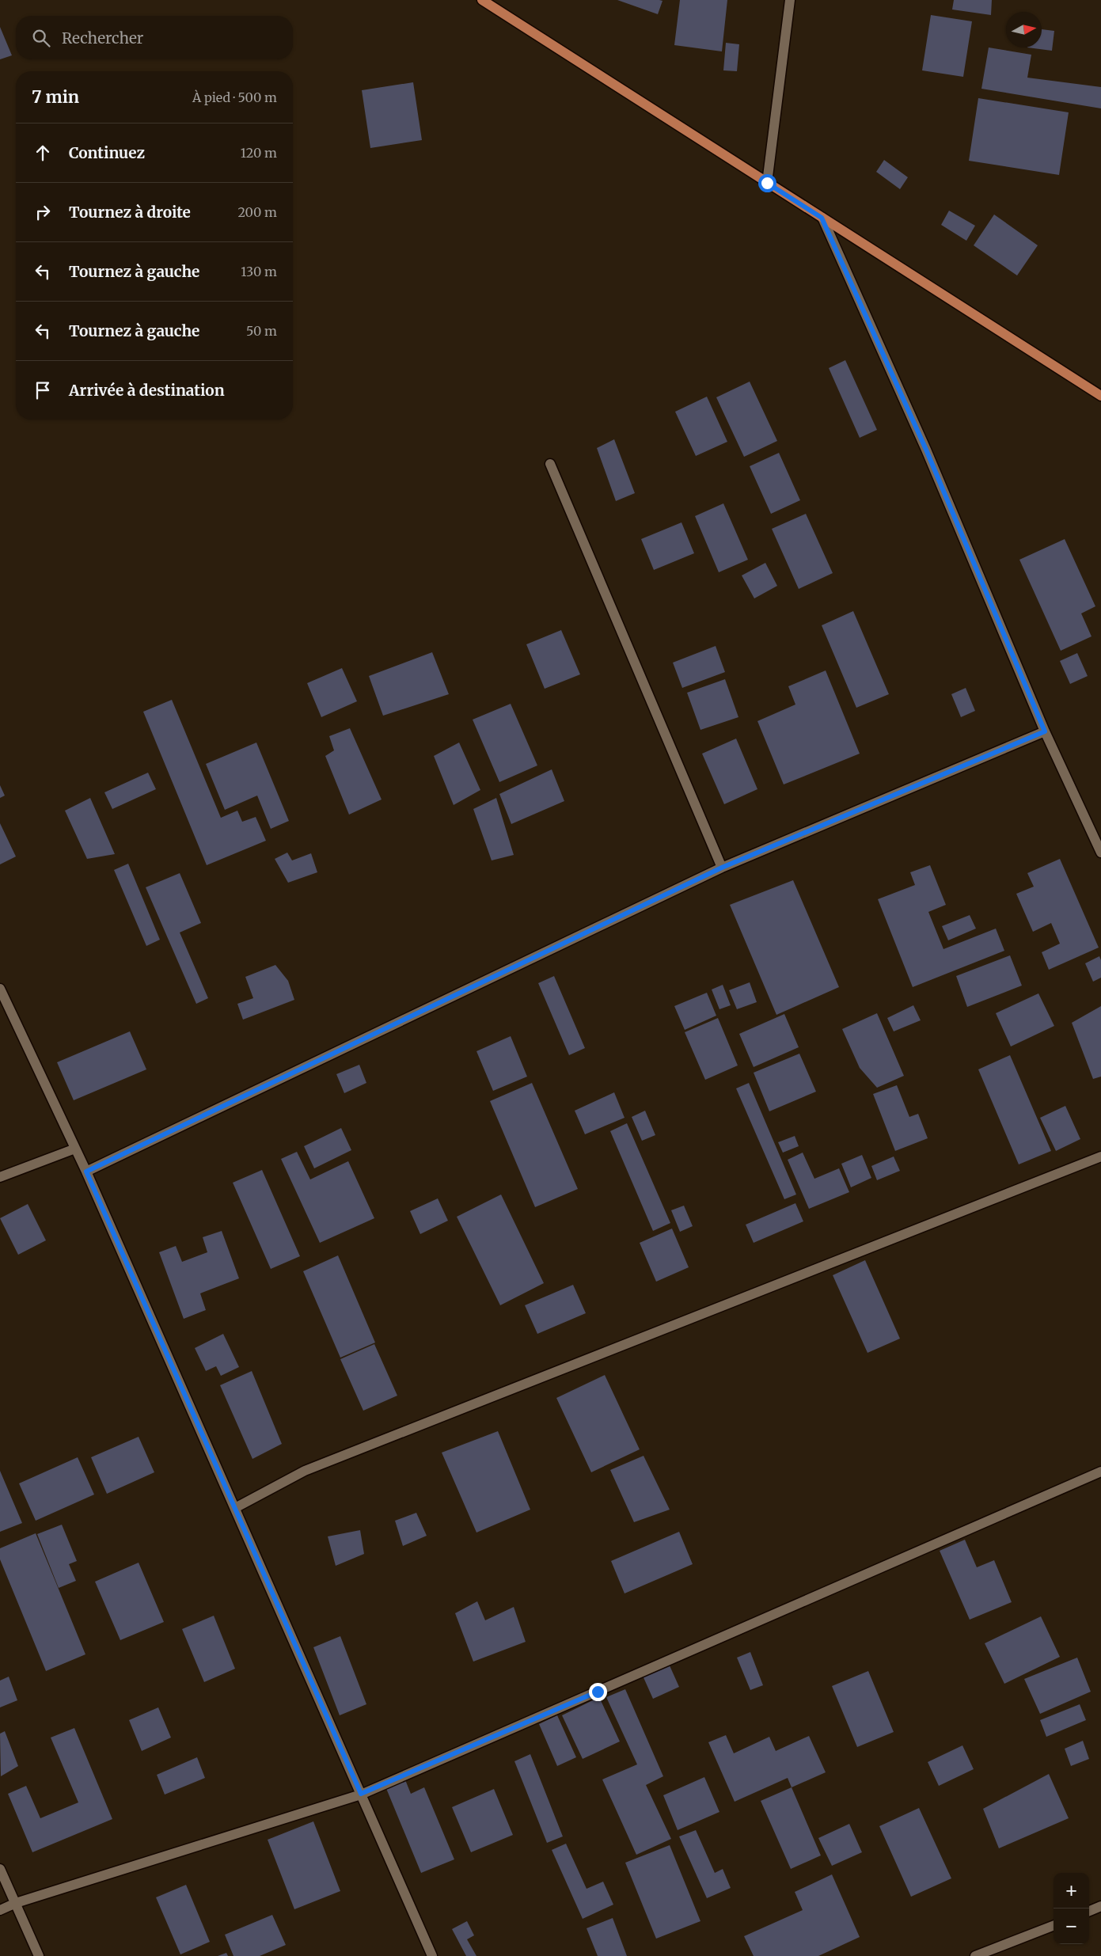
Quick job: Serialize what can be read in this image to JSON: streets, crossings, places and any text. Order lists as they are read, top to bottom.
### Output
{
  "north": "right",
  "page": {
    "search": "Rechercher",
    "heading": ["7 min", "À pied · 500 m"],
    "list": [
      ["Continuez", "120 m"],
      ["Tournez à droite", "200 m"],
      ["Tournez à gauche", "130 m"],
      ["Tournez à gauche", "50 m"],
      "Arrivée à destination"
    ],
    "map_buttons": ["+", "−"]
  }
}
